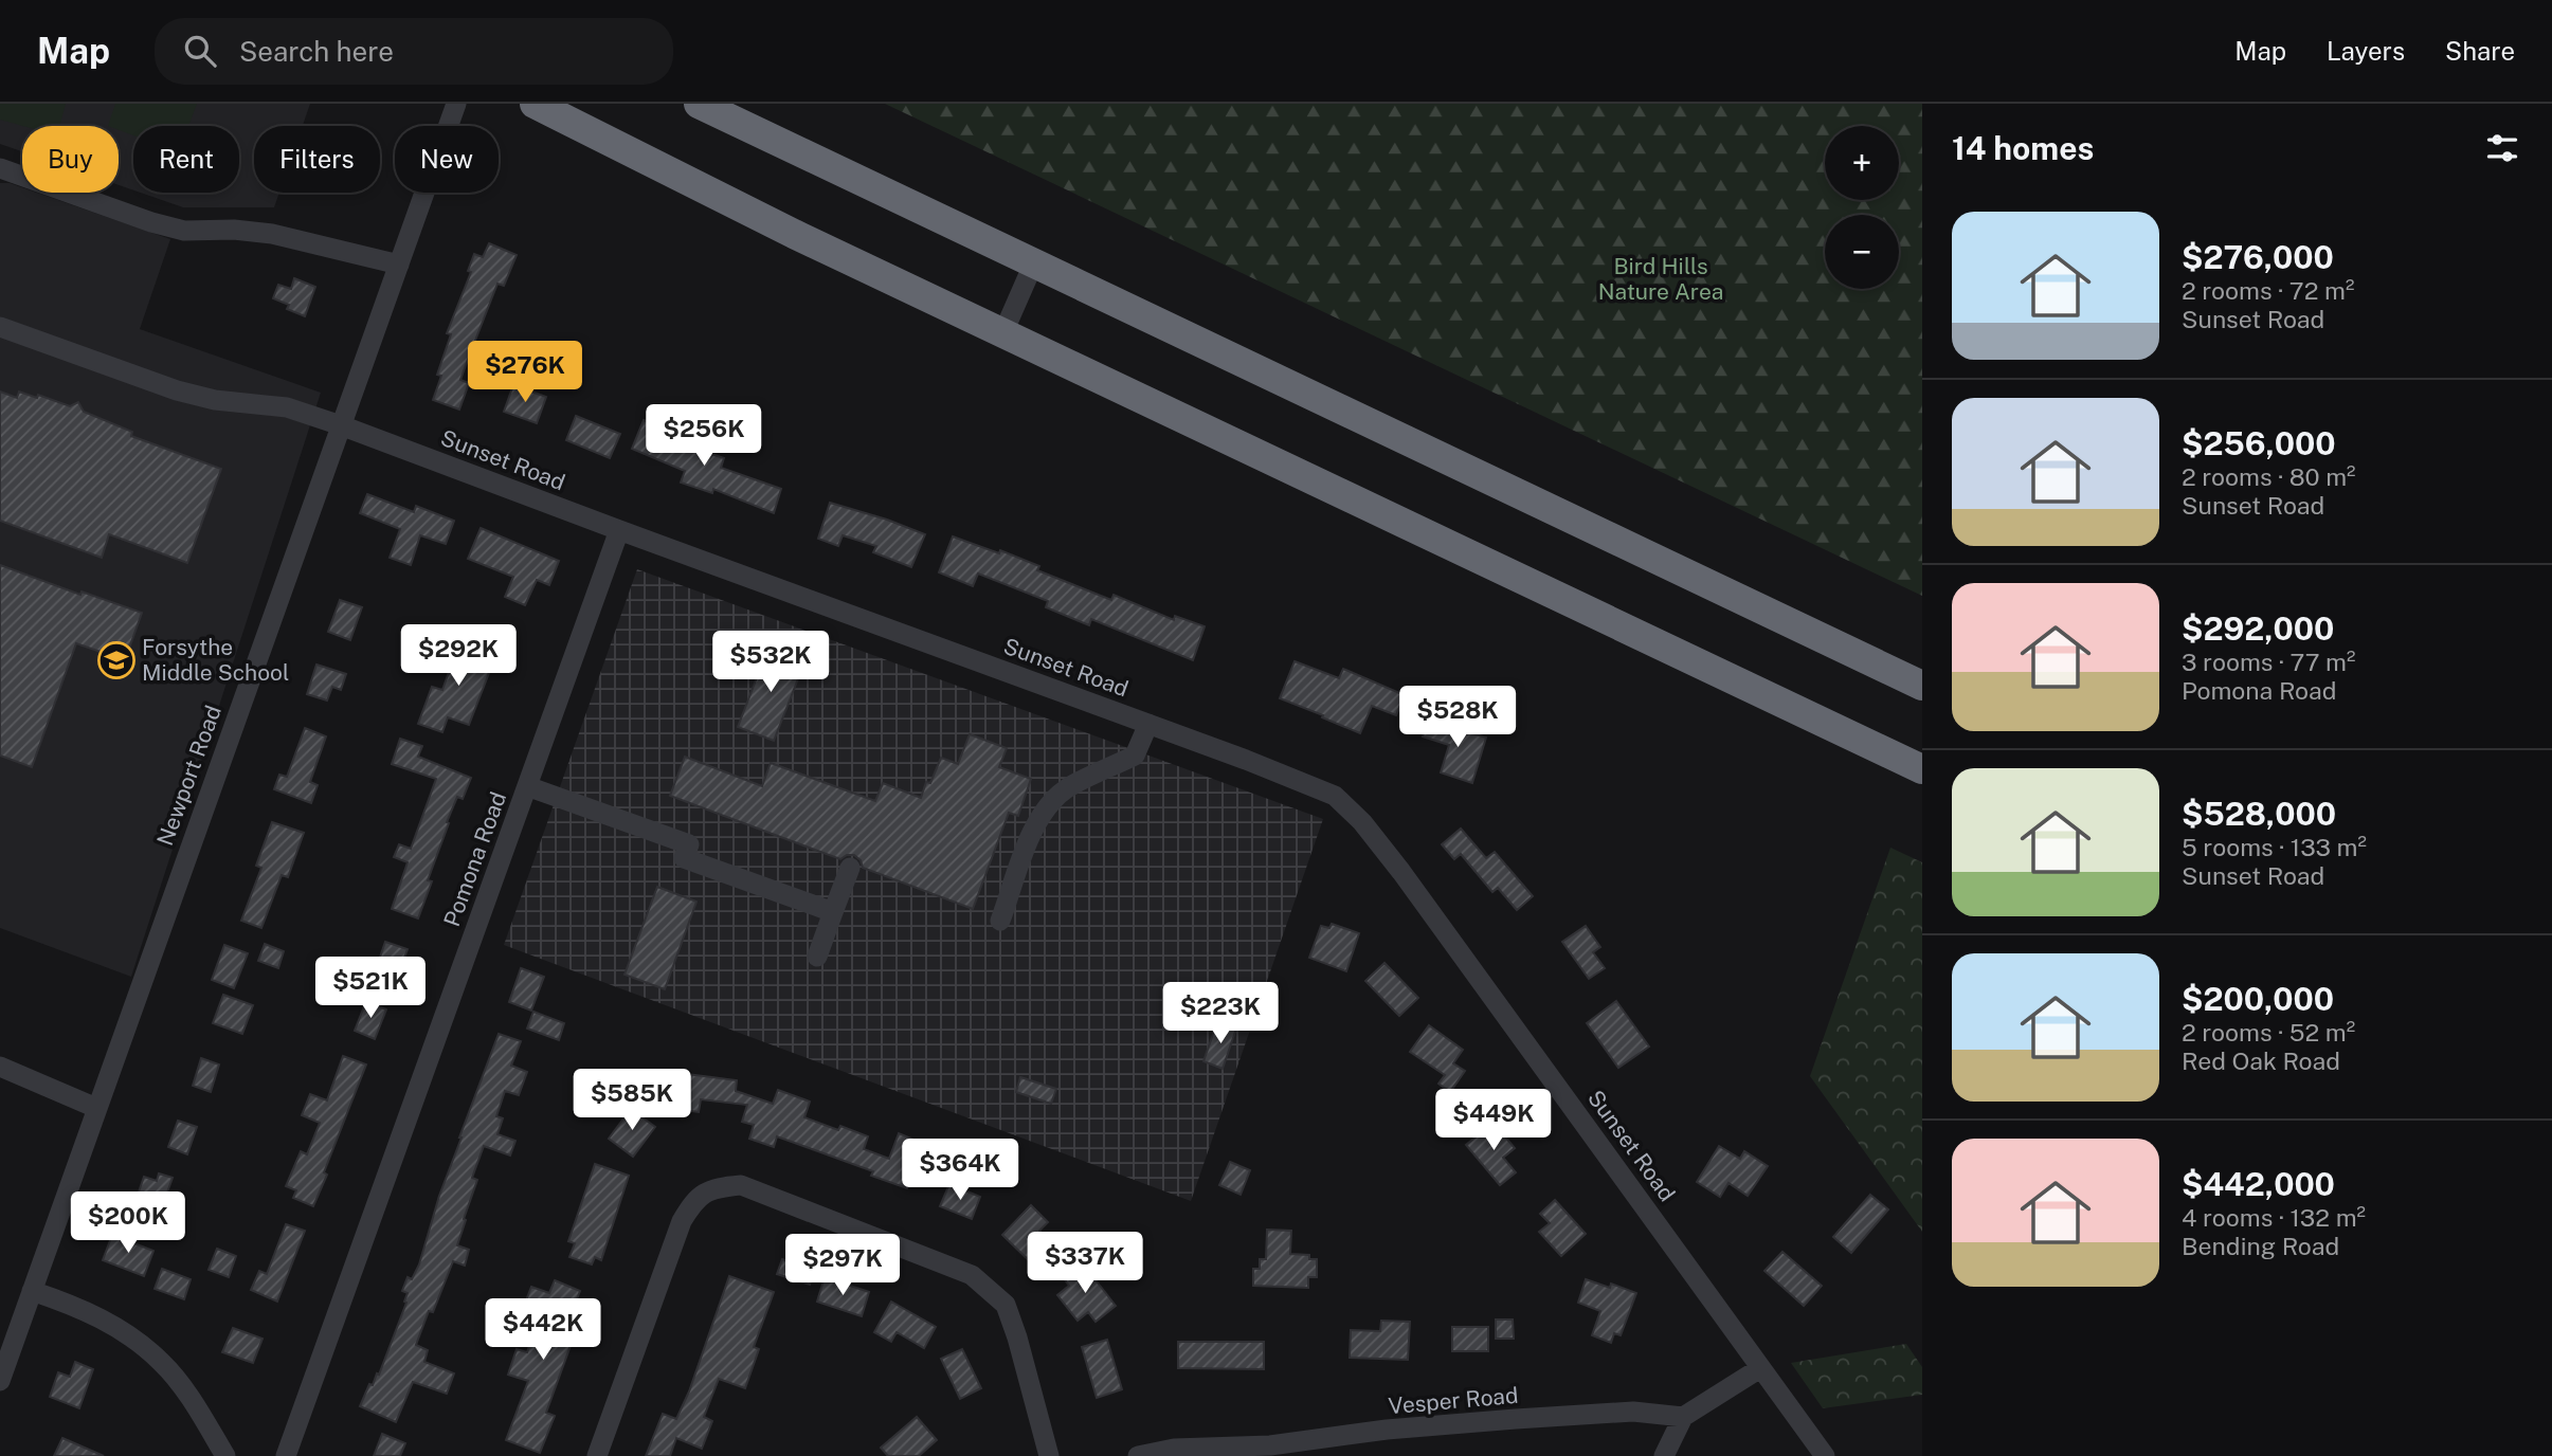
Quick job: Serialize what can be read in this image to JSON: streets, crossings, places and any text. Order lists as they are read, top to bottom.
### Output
{
  "streets": {
    "street": [
      "Sunset Road",
      "Newport Road",
      "Pomona Road",
      "Vesper Road"
    ]
  },
  "crossings": [
    ["Sunset Road", "Newport Road"],
    ["Sunset Road", "Pomona Road"]
  ],
  "parks": ["Bird Hills Nature Area"],
  "places": {
    "school or university": ["Forsythe Middle School"]
  },
  "page": {
    "header": "Map",
    "search": "Search here",
    "nav": ["Map", "Layers", "Share"],
    "heading": "14 homes",
    "map_buttons": ["+", "−"],
    "chip": [
      "Buy",
      "Rent",
      "Filters",
      "New"
    ],
    "list": [
      {
        "name": "$276,000",
        "note": "2 rooms · 72 m² · Sunset Road"
      },
      {
        "name": "$256,000",
        "note": "2 rooms · 80 m² · Sunset Road"
      },
      {
        "name": "$292,000",
        "note": "3 rooms · 77 m² · Pomona Road"
      },
      {
        "name": "$528,000",
        "note": "5 rooms · 133 m² · Sunset Road"
      },
      {
        "name": "$200,000",
        "note": "2 rooms · 52 m² · Red Oak Road"
      },
      {
        "name": "$442,000",
        "note": "4 rooms · 132 m² · Bending Road"
      }
    ],
    "price": [
      "$276K",
      "$256K",
      "$292K",
      "$532K",
      "$528K",
      "$521K",
      "$223K",
      "$585K",
      "$449K",
      "$364K",
      "$200K",
      "$337K",
      "$297K",
      "$442K"
    ]
  }
}
